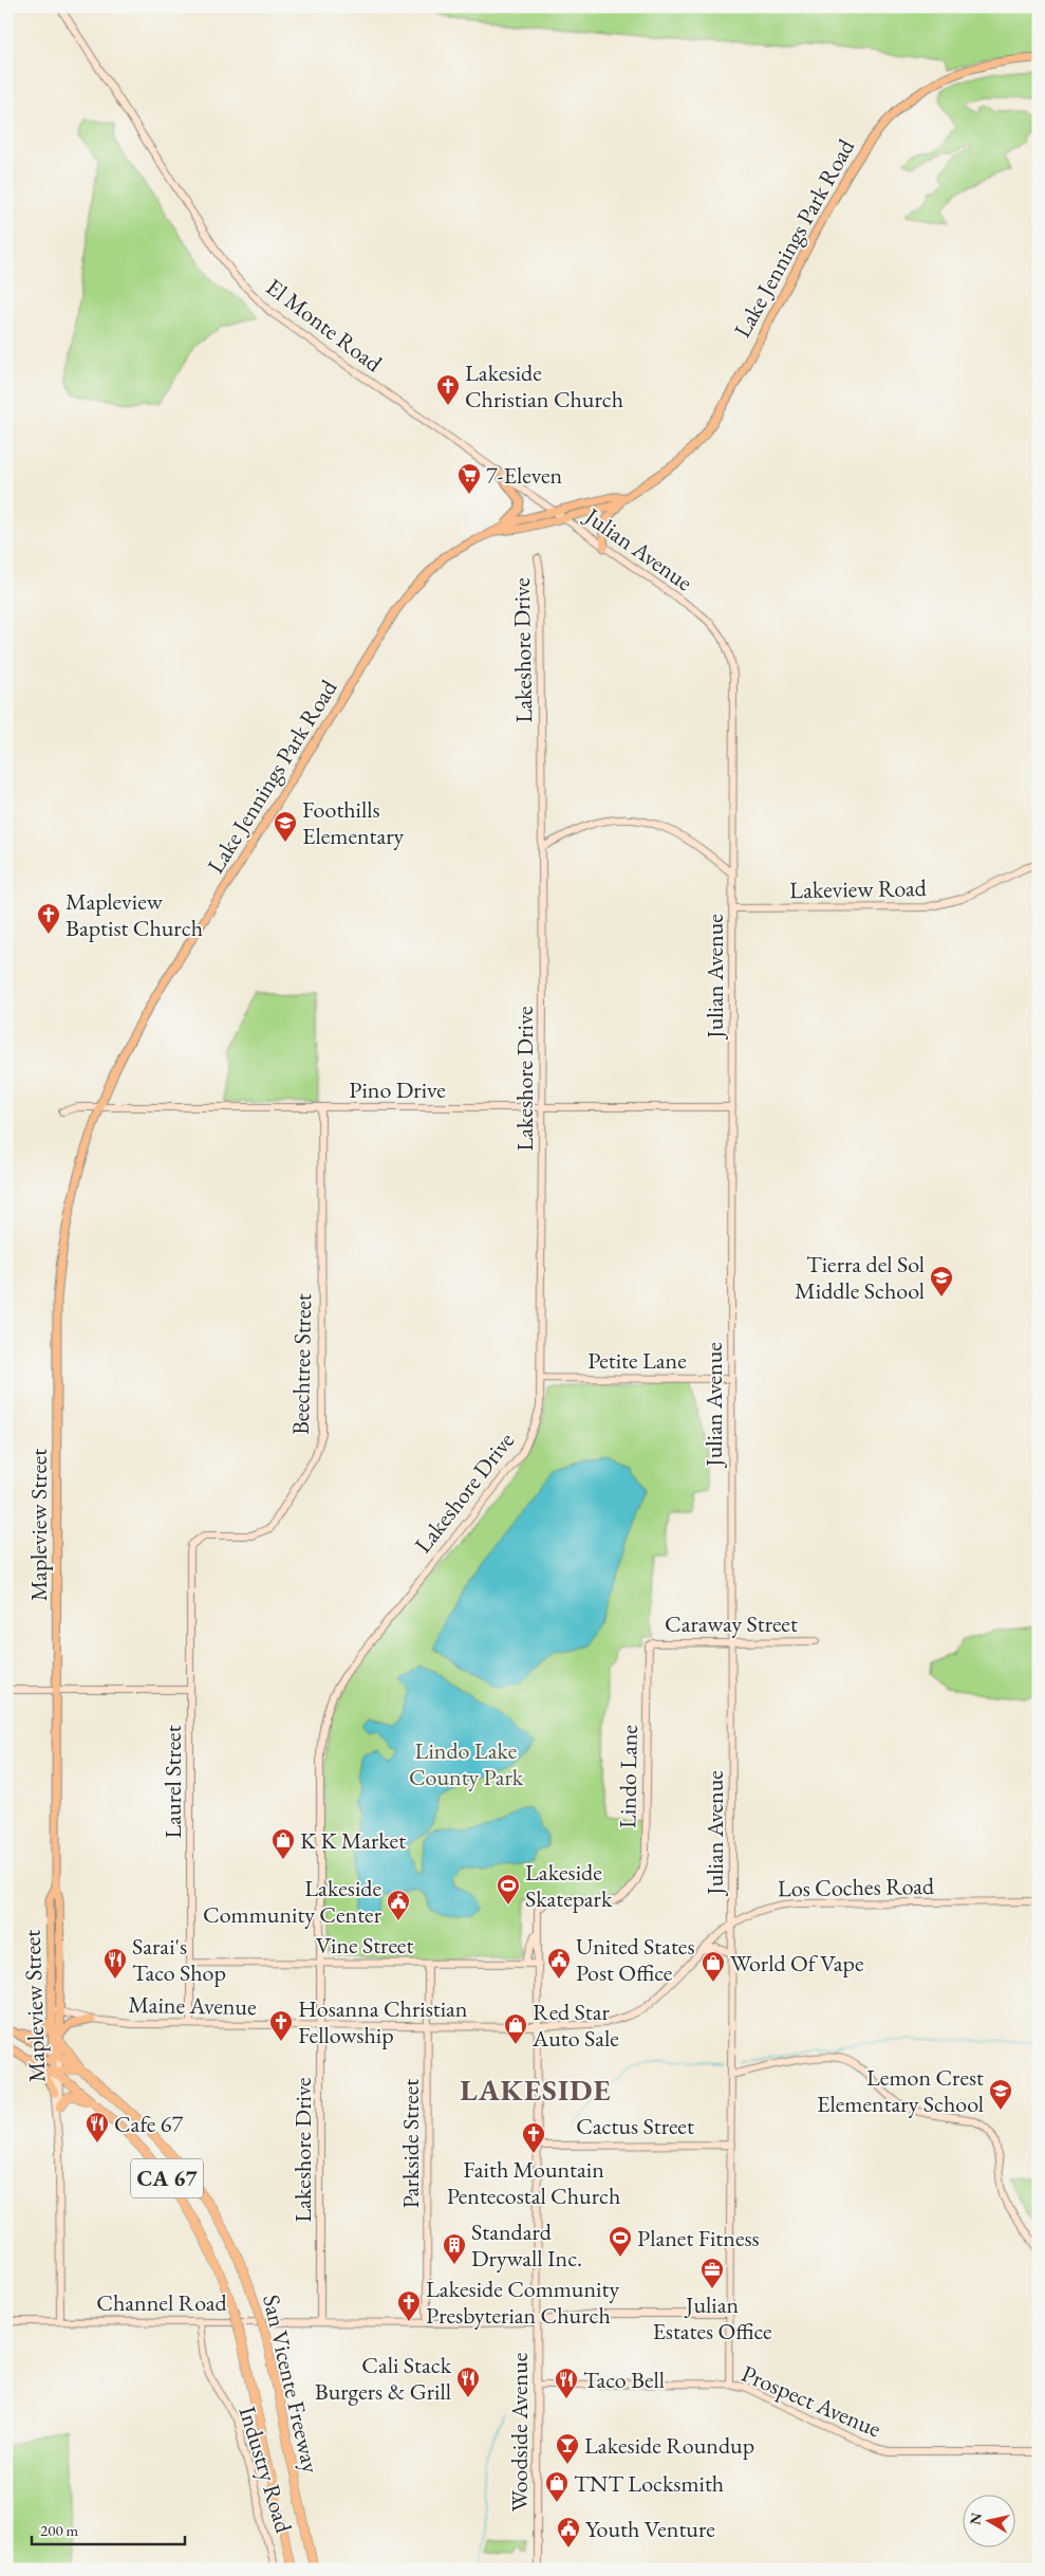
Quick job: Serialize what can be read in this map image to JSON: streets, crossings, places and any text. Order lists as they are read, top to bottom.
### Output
{
  "streets": {
    "highway": ["CA 67", "San Vicente Freeway"],
    "main road": ["Lake Jennings Park Road", "Mapleview Street"],
    "street": [
      "El Monte Road",
      "Julian Avenue",
      "Lakeshore Drive",
      "Lakeview Road",
      "Pino Drive",
      "Petite Lane",
      "Beechtree Street",
      "Caraway Street",
      "Lindo Lane",
      "Laurel Street",
      "Los Coches Road",
      "Vine Street",
      "Maine Avenue",
      "Cactus Street",
      "Parkside Street",
      "Channel Road",
      "Prospect Avenue",
      "Woodside Avenue",
      "Industry Road"
    ]
  },
  "crossings": [
    ["Lake Jennings Park Road", "El Monte Road"],
    ["Lake Jennings Park Road", "Julian Avenue"],
    ["Lake Jennings Park Road", "Pino Drive"],
    ["Lake Jennings Park Road", "Mapleview Street"],
    ["El Monte Road", "Julian Avenue"],
    ["Julian Avenue", "Lakeview Road"],
    ["Julian Avenue", "Pino Drive"],
    ["Julian Avenue", "Petite Lane"],
    ["Julian Avenue", "Caraway Street"],
    ["Julian Avenue", "Los Coches Road"],
    ["Julian Avenue", "Cactus Street"],
    ["Julian Avenue", "Channel Road"],
    ["Julian Avenue", "Prospect Avenue"],
    ["Lakeshore Drive", "Pino Drive"],
    ["Lakeshore Drive", "Petite Lane"],
    ["Lakeshore Drive", "Vine Street"],
    ["Lakeshore Drive", "Maine Avenue"],
    ["Lakeshore Drive", "Channel Road"],
    ["Pino Drive", "Beechtree Street"],
    ["Beechtree Street", "Laurel Street"],
    ["Mapleview Street", "Maine Avenue"],
    ["Mapleview Street", "CA 67"],
    ["Mapleview Street", "Channel Road"],
    ["Mapleview Street", "San Vicente Freeway"],
    ["Caraway Street", "Lindo Lane"],
    ["Lindo Lane", "Woodside Avenue"],
    ["Laurel Street", "Vine Street"],
    ["Laurel Street", "Maine Avenue"],
    ["Los Coches Road", "Maine Avenue"],
    ["Vine Street", "Parkside Street"],
    ["Vine Street", "Woodside Avenue"],
    ["Maine Avenue", "Parkside Street"],
    ["Maine Avenue", "Woodside Avenue"],
    ["Cactus Street", "Woodside Avenue"],
    ["Parkside Street", "Channel Road"],
    ["CA 67", "San Vicente Freeway"],
    ["Channel Road", "Woodside Avenue"],
    ["Channel Road", "Industry Road"],
    ["Prospect Avenue", "Woodside Avenue"]
  ],
  "districts": ["LAKESIDE"],
  "parks": ["Lindo Lake County Park"],
  "places": {
    "church": [
      "Lakeside Christian Church",
      "Mapleview Baptist Church",
      "Hosanna Christian Fellowship",
      "Faith Mountain Pentecostal Church",
      "Lakeside Community Presbyterian Church"
    ],
    "supermarket": ["7-Eleven"],
    "school or university": ["Foothills Elementary", "Tierra del Sol Middle School", "Lemon Crest Elementary School"],
    "shop": [
      "K K Market",
      "World Of Vape",
      "Red Star Auto Sale",
      "TNT Locksmith"
    ],
    "sports": ["Lakeside Skatepark", "Planet Fitness"],
    "public building": ["Lakeside Community Center", "United States Post Office", "Youth Venture"],
    "restaurant": [
      "Sarai's Taco Shop",
      "Cafe 67",
      "Cali Stack Burgers & Grill",
      "Taco Bell"
    ],
    "building": ["Standard Drywall Inc."],
    "office": ["Julian Estates Office"],
    "bar": ["Lakeside Roundup"]
  },
  "scale_bar": "200 m",
  "north": "left"
}
